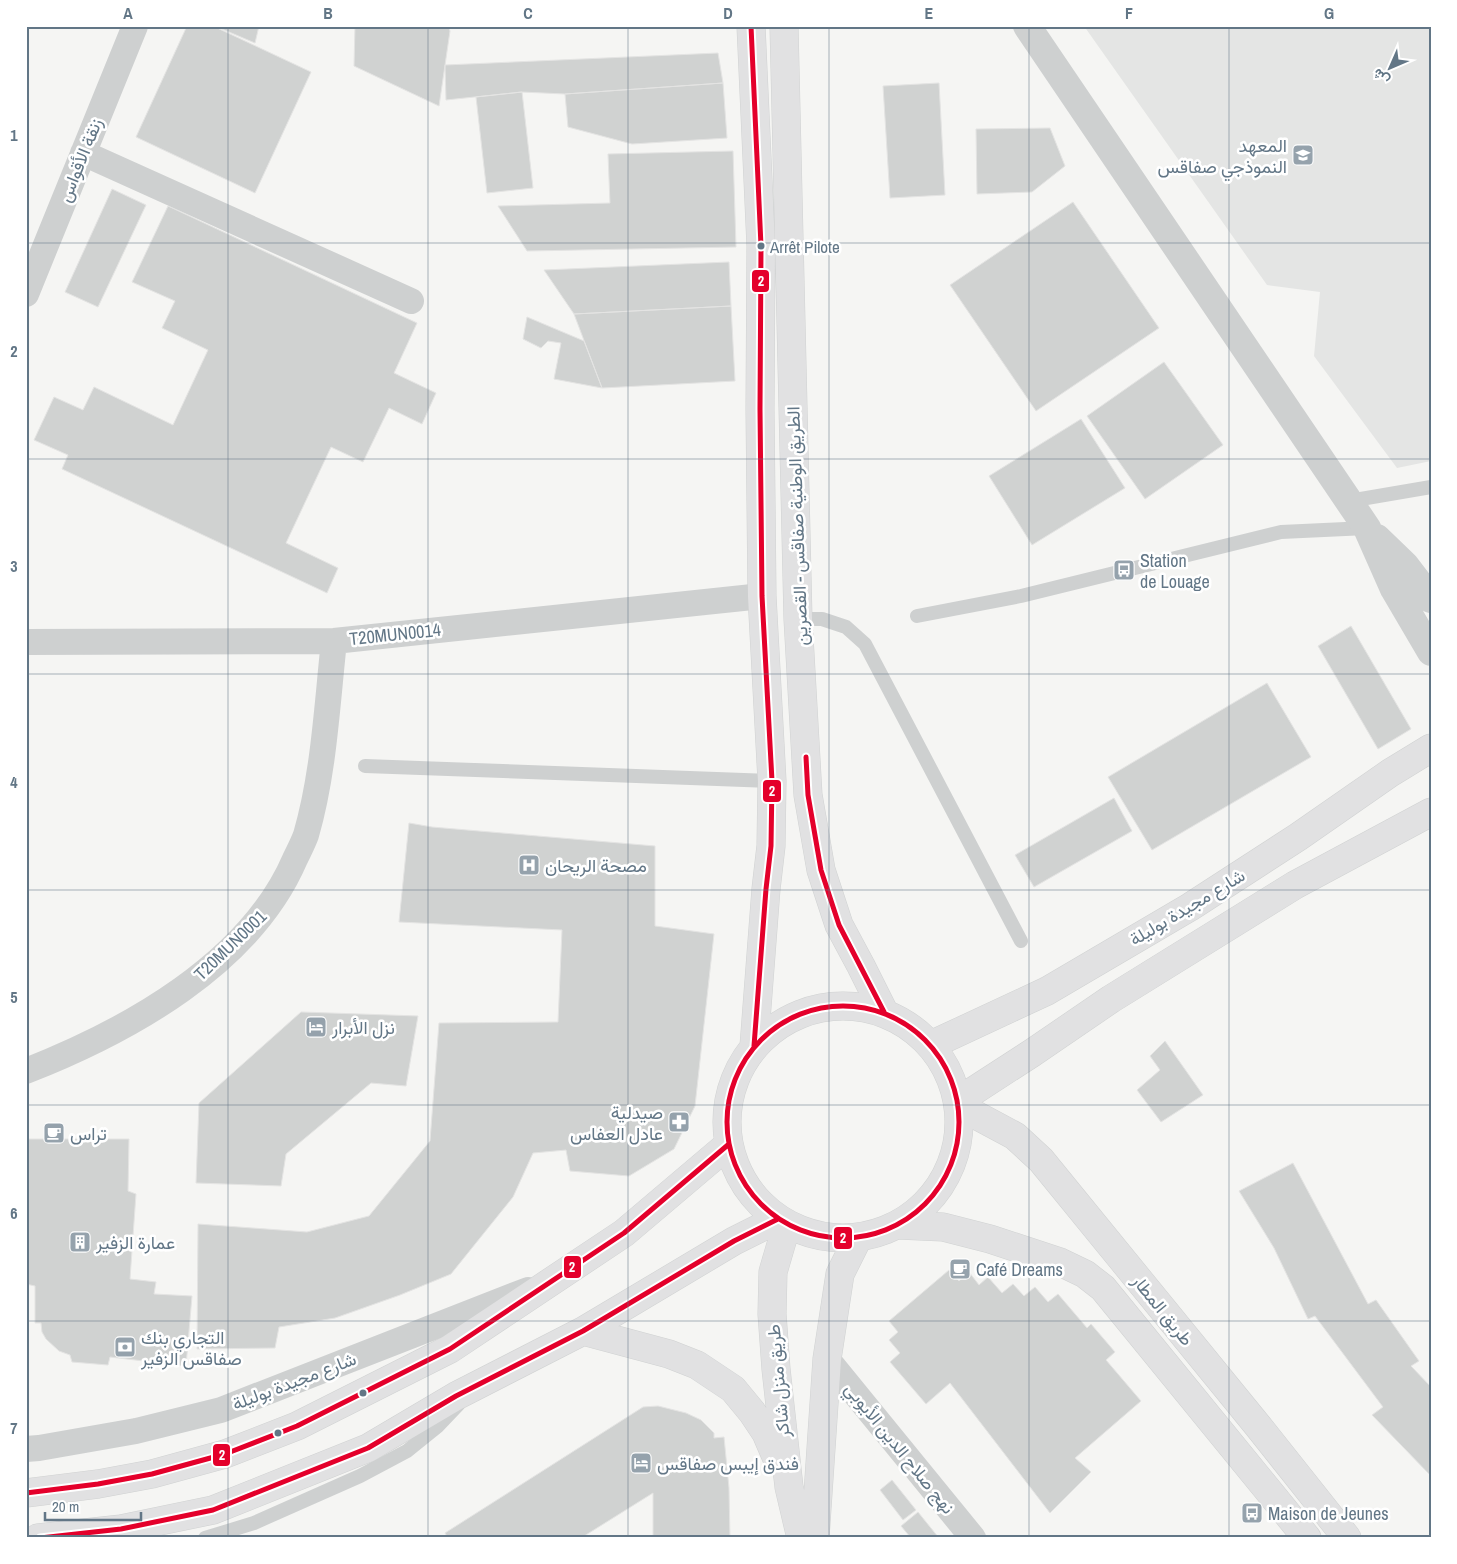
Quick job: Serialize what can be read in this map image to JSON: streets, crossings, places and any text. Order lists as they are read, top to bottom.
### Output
{
  "streets": {
    "main road": [
      "الطريق الوطنية صفاقس - القصرين",
      "شارع مجيدة بوليلة",
      "طريق المطار",
      "طريق منزل شاكر"
    ],
    "street": [
      "زنقة الأقواس",
      "T20MUN0014",
      "T20MUN0001",
      "نهج صلاح الدين الأيوبي"
    ]
  },
  "crossings": [
    ["الطريق الوطنية صفاقس - القصرين", "T20MUN0014"],
    ["T20MUN0014", "T20MUN0001"]
  ],
  "places": {
    "school or university": ["المعهد النموذجي صفاقس"],
    "other": ["Arrêt Pilote"],
    "bus stop": ["Station de Louage", "Maison de Jeunes"],
    "hospital": ["مصحة الريحان"],
    "hotel": ["نزل الأبرار", "فندق إيبس صفاقس"],
    "pharmacy": ["صيدلية عادل العفاس"],
    "cafe": ["تراس", "Café Dreams"],
    "building": ["عمارة الزفير"],
    "bank": ["التجاري بنك صفاقس الزفير"]
  },
  "lines": ["transit line 2"],
  "scale_bar": "20 m",
  "north": "bottom left",
  "grid": {
    "columns": [
      "A",
      "B",
      "C",
      "D",
      "E",
      "F",
      "G"
    ],
    "rows": [
      "1",
      "2",
      "3",
      "4",
      "5",
      "6",
      "7"
    ]
  }
}
